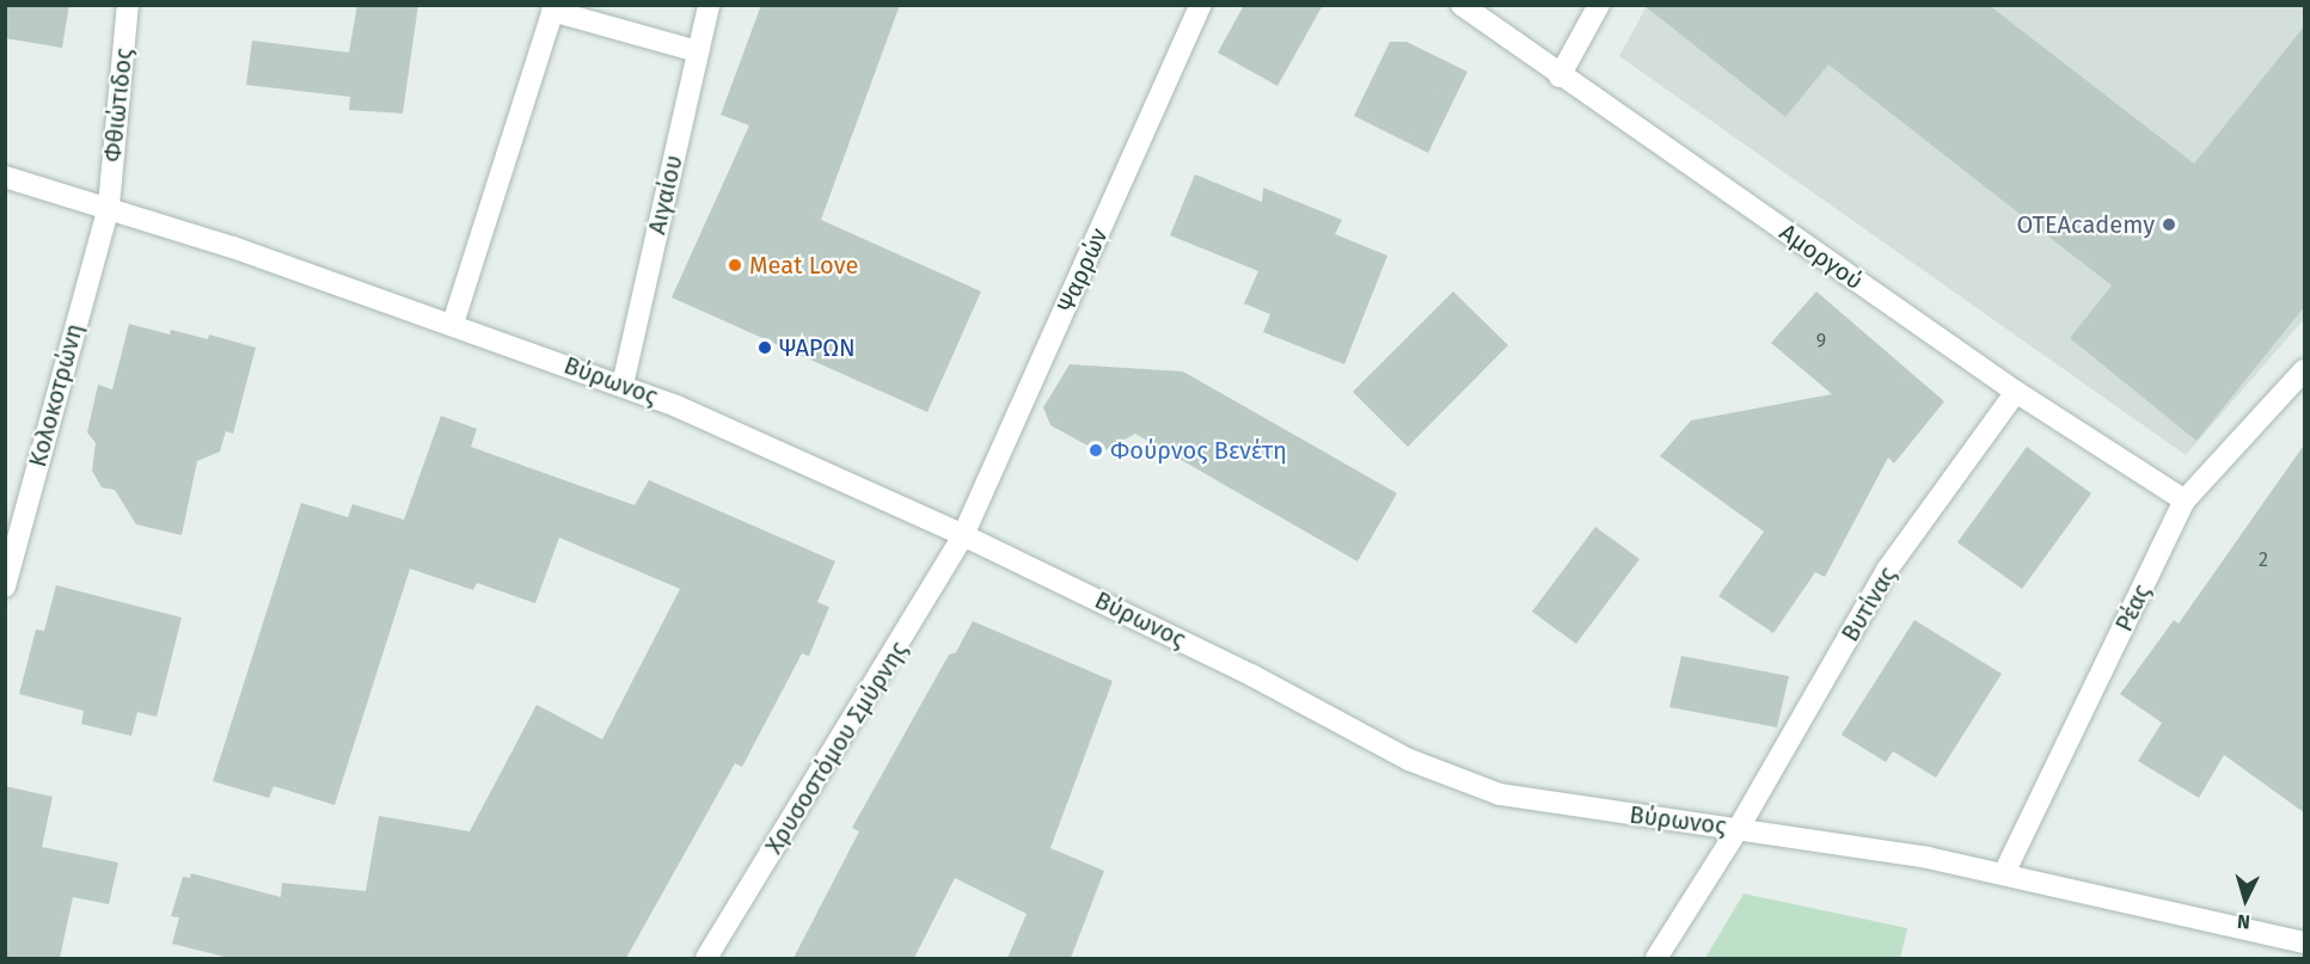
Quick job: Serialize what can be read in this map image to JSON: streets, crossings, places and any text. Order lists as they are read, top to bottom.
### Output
{
  "streets": {
    "street": [
      "Φθιώτιδος",
      "Αιγαίου",
      "Αμοργού",
      "Ψαρρών",
      "Βύρωνος",
      "Κολοκοτρώνη",
      "Βυτίνας",
      "Ρέας",
      "Χρυσοστόμου Σμύρνης"
    ]
  },
  "crossings": [
    ["Φθιώτιδος", "Βύρωνος"],
    ["Φθιώτιδος", "Κολοκοτρώνη"],
    ["Αιγαίου", "Βύρωνος"],
    ["Αμοργού", "Βυτίνας"],
    ["Αμοργού", "Ρέας"],
    ["Ψαρρών", "Βύρωνος"],
    ["Ψαρρών", "Χρυσοστόμου Σμύρνης"],
    ["Βύρωνος", "Κολοκοτρώνη"],
    ["Βύρωνος", "Βυτίνας"],
    ["Βύρωνος", "Ρέας"],
    ["Βύρωνος", "Χρυσοστόμου Σμύρνης"]
  ],
  "places": [
    "OTEAcademy",
    "Meat Love",
    "ΨΑΡΩΝ",
    "Φούρνος Βενέτη"
  ],
  "house_numbers": ["9", "2"],
  "north": "bottom"
}
